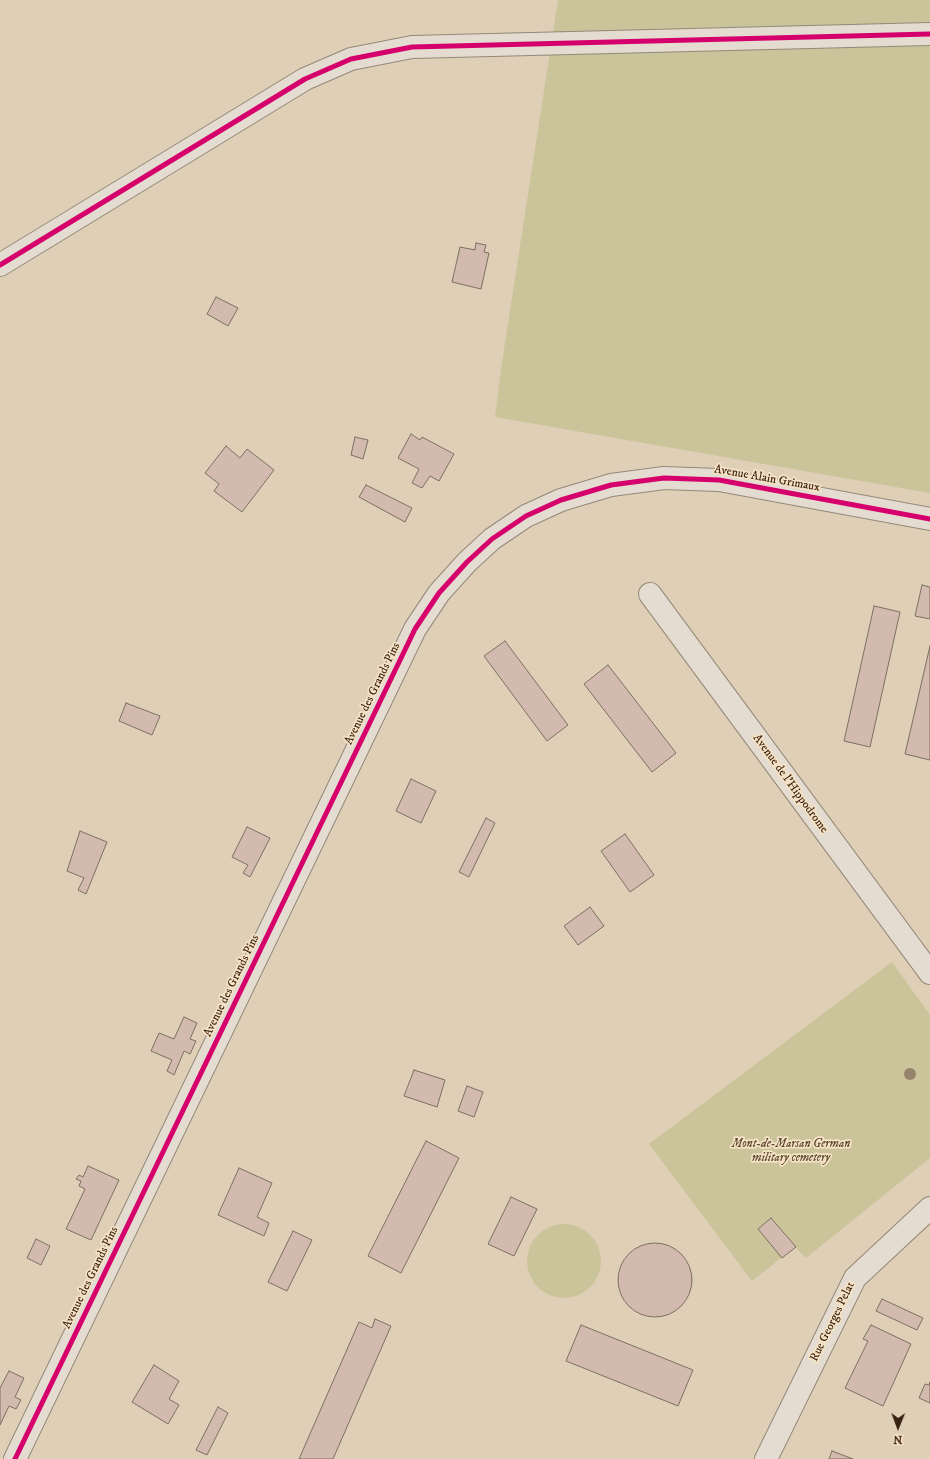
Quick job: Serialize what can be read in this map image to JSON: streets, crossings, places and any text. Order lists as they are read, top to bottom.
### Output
{
  "streets": {
    "street": [
      "Avenue Alain Grimaux",
      "Avenue des Grands Pins",
      "Avenue de l'Hippodrome",
      "Rue Georges Pelat"
    ]
  },
  "crossings": [
    ["Avenue Alain Grimaux", "Avenue des Grands Pins"]
  ],
  "parks": ["Mont-de-Marsan German military cemetery"],
  "north": "bottom"
}
